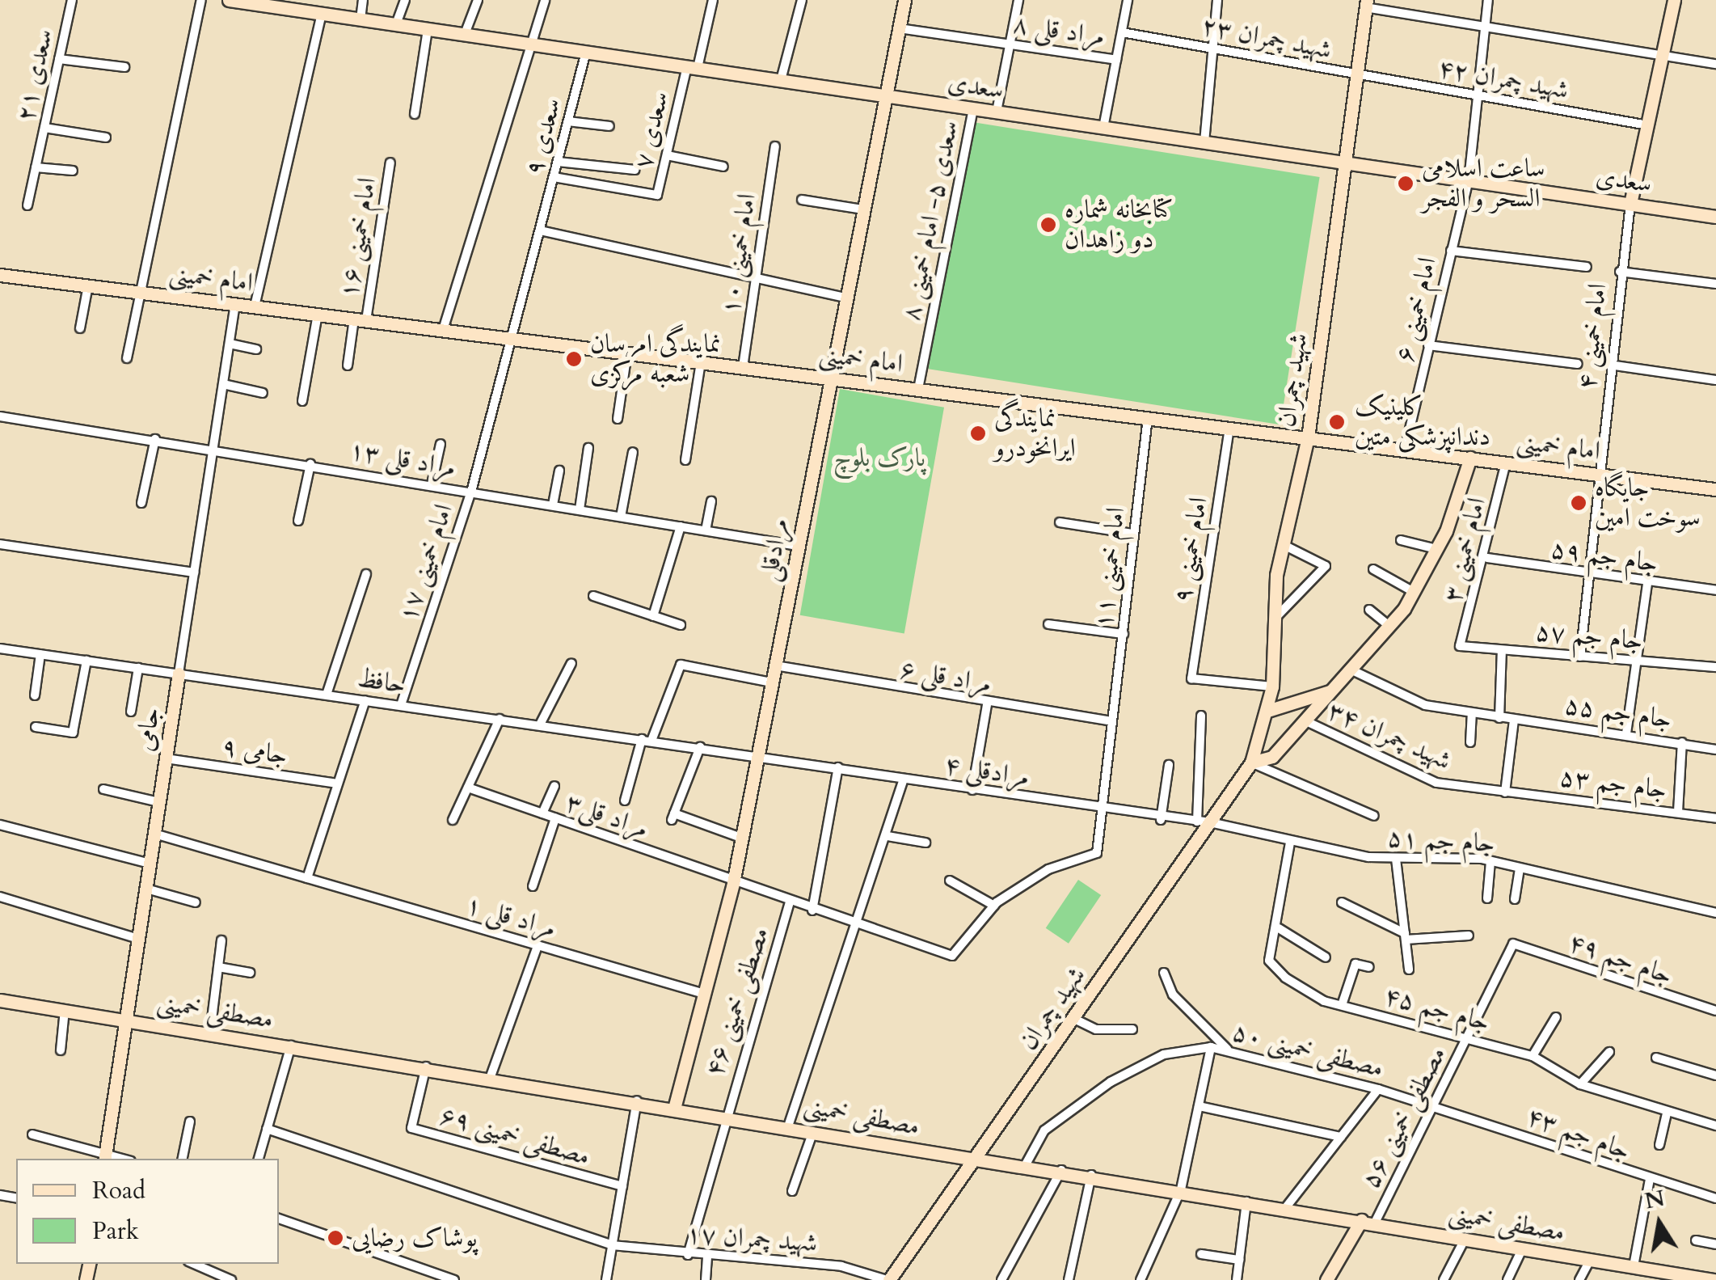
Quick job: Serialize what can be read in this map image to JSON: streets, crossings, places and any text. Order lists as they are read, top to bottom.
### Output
{
  "streets": {
    "main road": [
      "سعدی",
      "امام خمینی",
      "شهید چمران",
      "مرادقلی",
      "جامی",
      "مصطفی خمینی"
    ],
    "street": [
      "مراد قلی ۸",
      "شهید چمران ۲۳",
      "سعدی ۲۱",
      "شهید چمران ۴۲",
      "سعدی ۷",
      "سعدی ۹",
      "سعدی ۵- امام خمینی ۸",
      "امام خمینی ۱۶",
      "امام خمینی ۱۰",
      "امام خمینی ۶",
      "امام خمینی ۴",
      "مراد قلی ۱۳",
      "امام خمینی ۹",
      "امام خمینی ۳",
      "جام جم ۵۹",
      "امام خمینی ۱۷",
      "امام خمینی ۱۱",
      "جام جم ۵۷",
      "مراد قلی ۶",
      "حافظ",
      "جام جم ۵۵",
      "شهید چمران ۳۴",
      "جامی ۹",
      "مرادقلی ۴",
      "جام جم ۵۳",
      "مراد قلی۳",
      "جام جم ۵۱",
      "مراد قلی ۱",
      "جام جم ۴۹",
      "مصطفی خمینی ۴۶",
      "جام جم ۴۵",
      "مصطفی خمینی ۵۰",
      "مصطفی خمینی ۵۶",
      "جام جم ۴۳",
      "مصطفی خمینی ۶۹",
      "شهید چمران ۱۷"
    ]
  },
  "crossings": [
    ["مراد قلی ۸", "مرادقلی"],
    ["شهید چمران ۲۳", "شهید چمران ۴۲"],
    ["شهید چمران ۲۳", "شهید چمران"],
    ["شهید چمران ۴۲", "امام خمینی ۶"],
    ["شهید چمران ۴۲", "شهید چمران"],
    ["سعدی", "سعدی ۷"],
    ["سعدی", "سعدی ۹"],
    ["سعدی", "سعدی ۵- امام خمینی ۸"],
    ["سعدی", "امام خمینی ۶"],
    ["سعدی", "امام خمینی ۴"],
    ["سعدی", "شهید چمران"],
    ["سعدی", "مرادقلی"],
    ["سعدی ۷", "سعدی ۹"],
    ["سعدی ۹", "امام خمینی"],
    ["سعدی ۹", "امام خمینی ۱۷"],
    ["سعدی ۵- امام خمینی ۸", "امام خمینی"],
    ["امام خمینی ۱۶", "امام خمینی"],
    ["امام خمینی ۱۰", "امام خمینی"],
    ["امام خمینی", "امام خمینی ۶"],
    ["امام خمینی", "امام خمینی ۴"],
    ["امام خمینی", "شهید چمران"],
    ["امام خمینی", "مرادقلی"],
    ["امام خمینی", "امام خمینی ۹"],
    ["امام خمینی", "امام خمینی ۳"],
    ["امام خمینی", "امام خمینی ۱۷"],
    ["امام خمینی", "امام خمینی ۱۱"],
    ["امام خمینی", "جامی"],
    ["امام خمینی ۴", "جام جم ۵۹"],
    ["امام خمینی ۴", "جام جم ۵۷"],
    ["شهید چمران", "امام خمینی ۹"],
    ["شهید چمران", "جام جم ۵۵"],
    ["شهید چمران", "شهید چمران ۳۴"],
    ["شهید چمران", "مرادقلی ۴"],
    ["شهید چمران", "جام جم ۵۱"],
    ["شهید چمران", "مصطفی خمینی"],
    ["شهید چمران", "شهید چمران ۱۷"],
    ["مراد قلی ۱۳", "مرادقلی"],
    ["مراد قلی ۱۳", "امام خمینی ۱۷"],
    ["مراد قلی ۱۳", "جامی"],
    ["مرادقلی", "مراد قلی ۶"],
    ["مرادقلی", "حافظ"],
    ["مرادقلی", "مرادقلی ۴"],
    ["مرادقلی", "مراد قلی۳"],
    ["مرادقلی", "مراد قلی ۱"],
    ["مرادقلی", "مصطفی خمینی"],
    ["امام خمینی ۳", "جام جم ۵۹"],
    ["امام خمینی ۳", "جام جم ۵۷"],
    ["امام خمینی ۱۷", "حافظ"],
    ["امام خمینی ۱۱", "مراد قلی ۶"],
    ["امام خمینی ۱۱", "مرادقلی ۴"],
    ["امام خمینی ۱۱", "مراد قلی۳"],
    ["حافظ", "جامی"],
    ["حافظ", "مرادقلی ۴"],
    ["جامی", "جامی ۹"],
    ["جامی", "مراد قلی ۱"],
    ["جامی", "مصطفی خمینی"],
    ["شهید چمران ۳۴", "جام جم ۵۳"],
    ["مرادقلی ۴", "جام جم ۵۱"],
    ["مراد قلی۳", "مصطفی خمینی ۴۶"],
    ["جام جم ۵۱", "جام جم ۴۵"],
    ["جام جم ۴۹", "مصطفی خمینی ۵۶"],
    ["مصطفی خمینی ۴۶", "مصطفی خمینی"],
    ["مصطفی خمینی ۴۶", "شهید چمران ۱۷"],
    ["جام جم ۴۵", "مصطفی خمینی ۵۶"],
    ["مصطفی خمینی", "مصطفی خمینی ۵۰"],
    ["مصطفی خمینی", "مصطفی خمینی ۵۶"],
    ["مصطفی خمینی", "مصطفی خمینی ۶۹"],
    ["مصطفی خمینی ۵۰", "مصطفی خمینی ۵۶"],
    ["مصطفی خمینی ۵۰", "جام جم ۴۳"],
    ["مصطفی خمینی ۵۶", "جام جم ۴۳"]
  ],
  "parks": ["پارک بلوچ"],
  "places": [
    "ساعت اسلامی السحر و الفجر",
    "کتابخانه شماره دو زاهدان",
    "نمایندگی امرسان شعبه مرکزی",
    "کلینیک دندانپزشکی متین",
    "نمایندگی ایرانخودرو",
    "جایگاه سوخت امین",
    "پوشاک رضایی"
  ],
  "legend": ["Road", "Park"],
  "north": "top"
}
